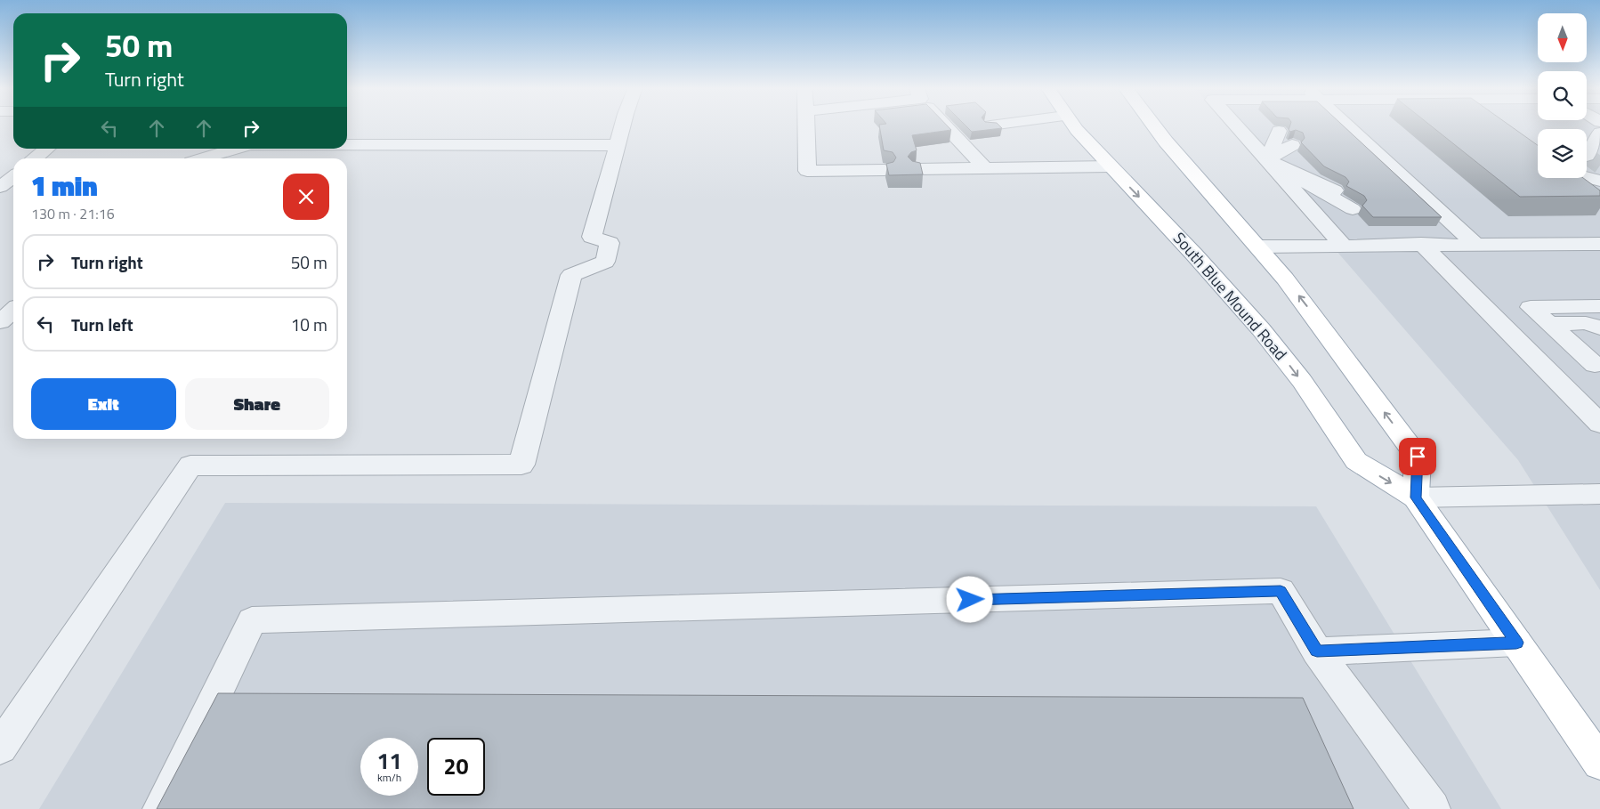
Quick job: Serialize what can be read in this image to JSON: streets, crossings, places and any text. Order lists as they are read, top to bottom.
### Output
{
  "streets": {
    "main road": ["South Blue Mound Road"]
  },
  "north": "bottom",
  "page": {
    "turn": ["50 m", "Turn right"],
    "heading": ["1 min", "130 m · 21:16"],
    "list": [
      {
        "name": "Turn right",
        "value": "50 m"
      },
      {
        "name": "Turn left",
        "value": "10 m"
      }
    ],
    "buttons": ["Exit", "Share"],
    "speed": "11 km/h",
    "limit": "20"
  }
}
